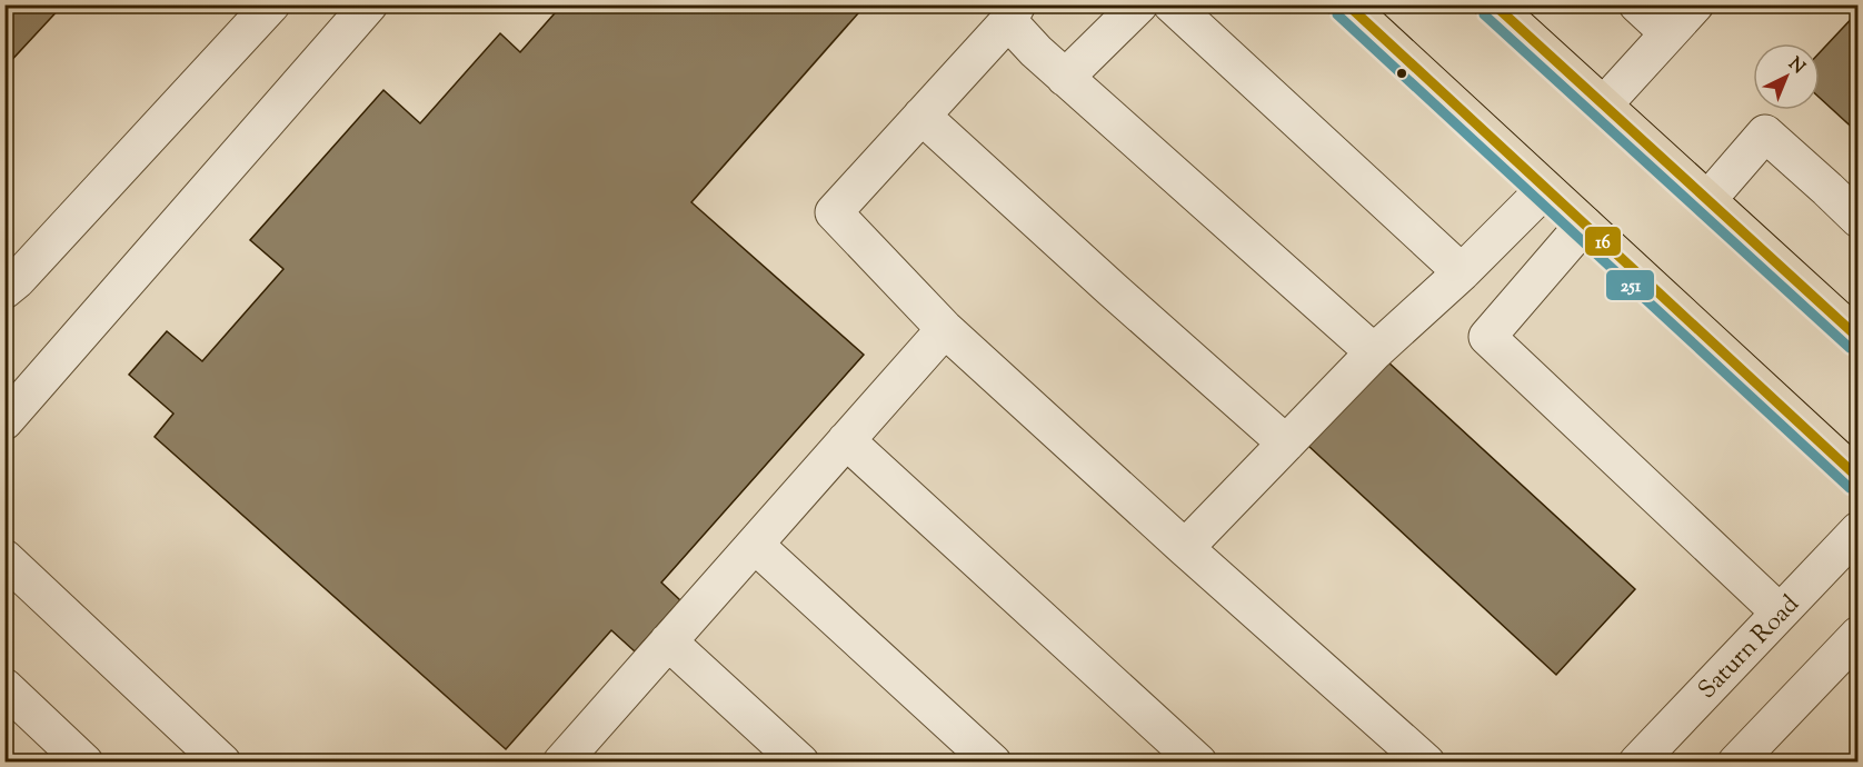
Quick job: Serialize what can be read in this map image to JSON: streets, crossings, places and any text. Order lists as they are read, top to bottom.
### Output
{
  "streets": {
    "street": ["Saturn Road"]
  },
  "lines": ["transit line 16", "transit line 251"],
  "north": "top right"
}
